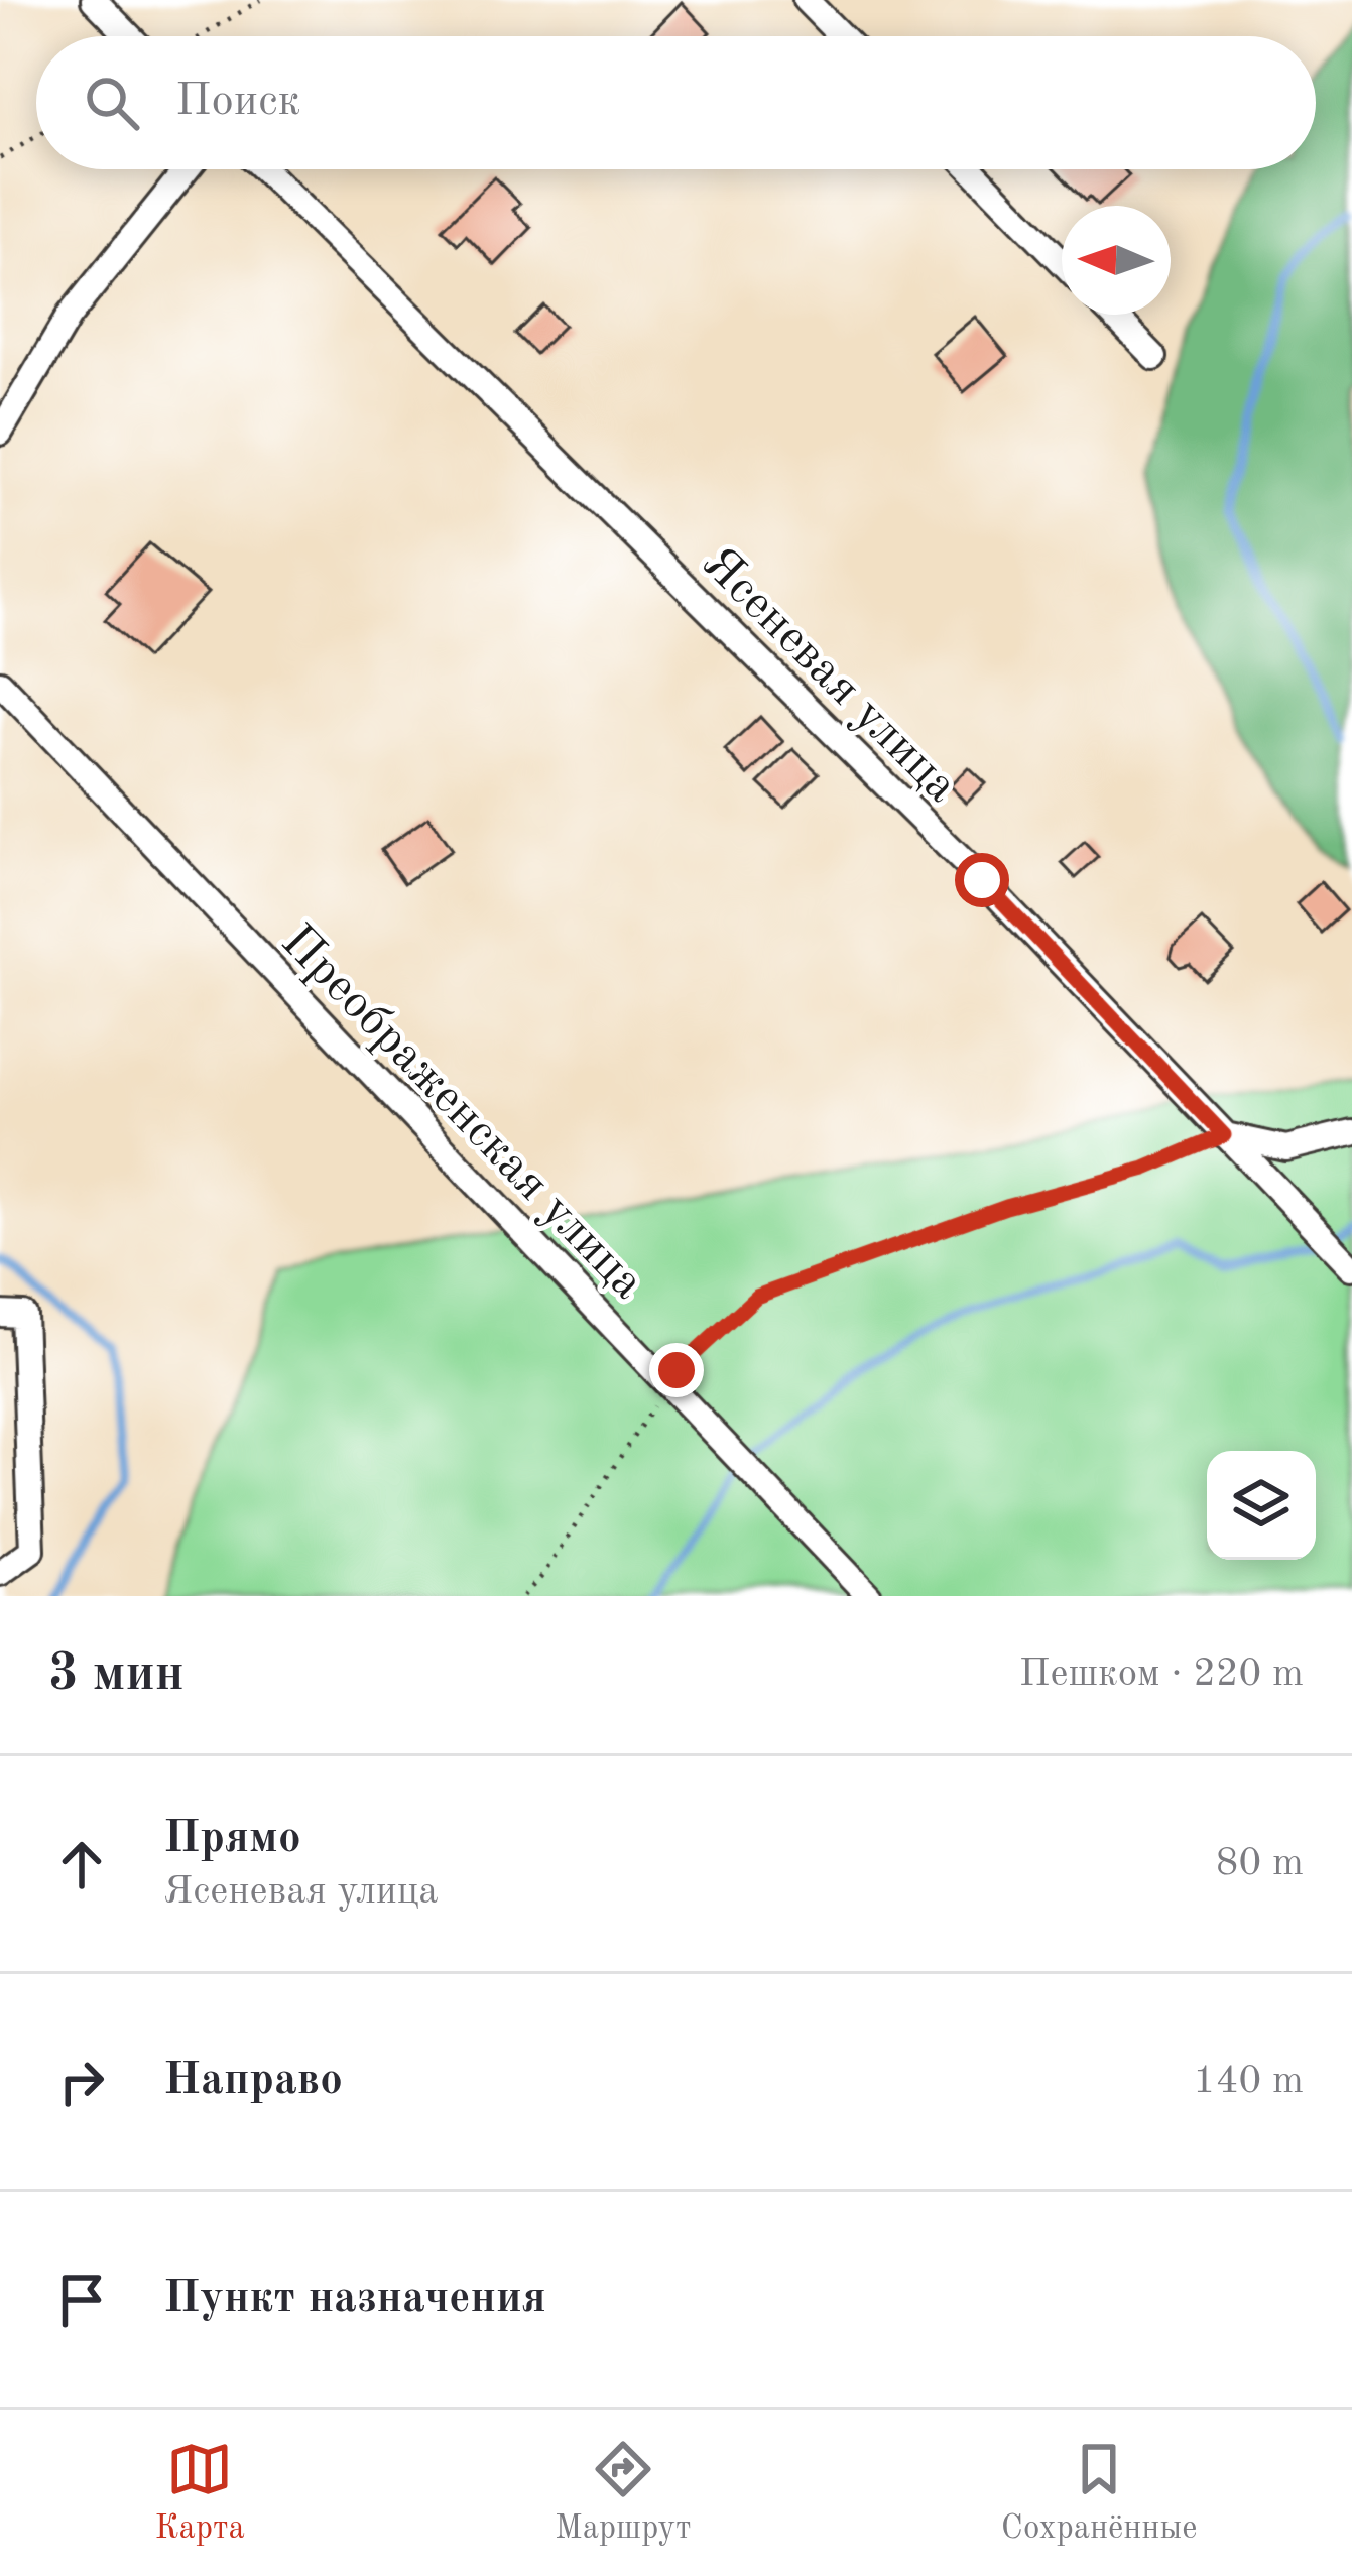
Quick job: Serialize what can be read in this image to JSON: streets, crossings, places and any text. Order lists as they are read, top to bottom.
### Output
{
  "streets": {
    "street": ["Ясеневая улица", "Преображенская улица"]
  },
  "north": "left",
  "page": {
    "search": "Поиск",
    "heading": ["3 мин", "Пешком · 220 m"],
    "list": [
      ["Прямо", "Ясеневая улица", "80 m"],
      ["Направо", "140 m"],
      "Пункт назначения"
    ],
    "nav": ["Карта", "Маршрут", "Сохранённые"]
  }
}
